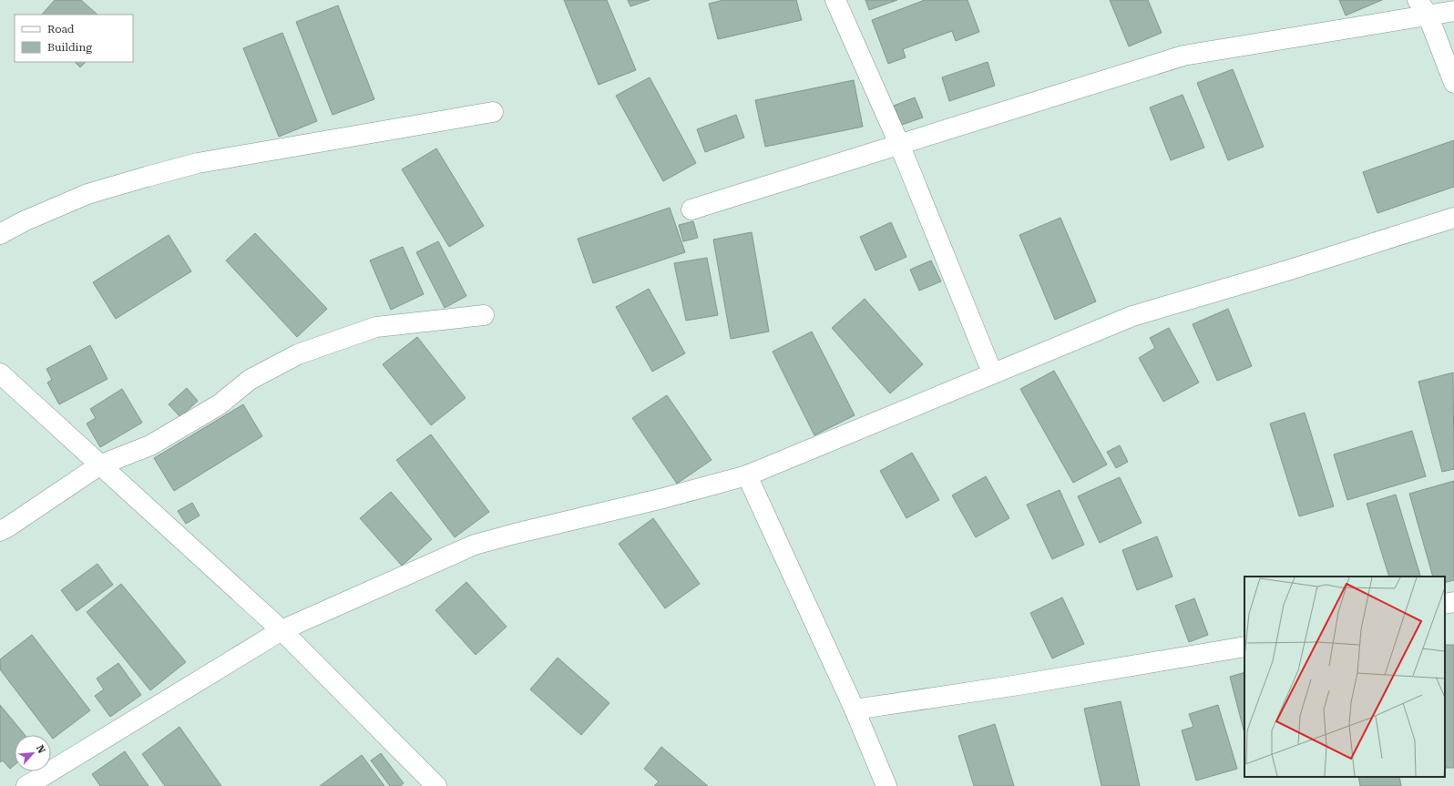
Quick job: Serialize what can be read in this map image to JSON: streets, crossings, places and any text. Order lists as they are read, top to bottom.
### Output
{
  "legend": ["Road", "Building"],
  "north": "top right"
}
